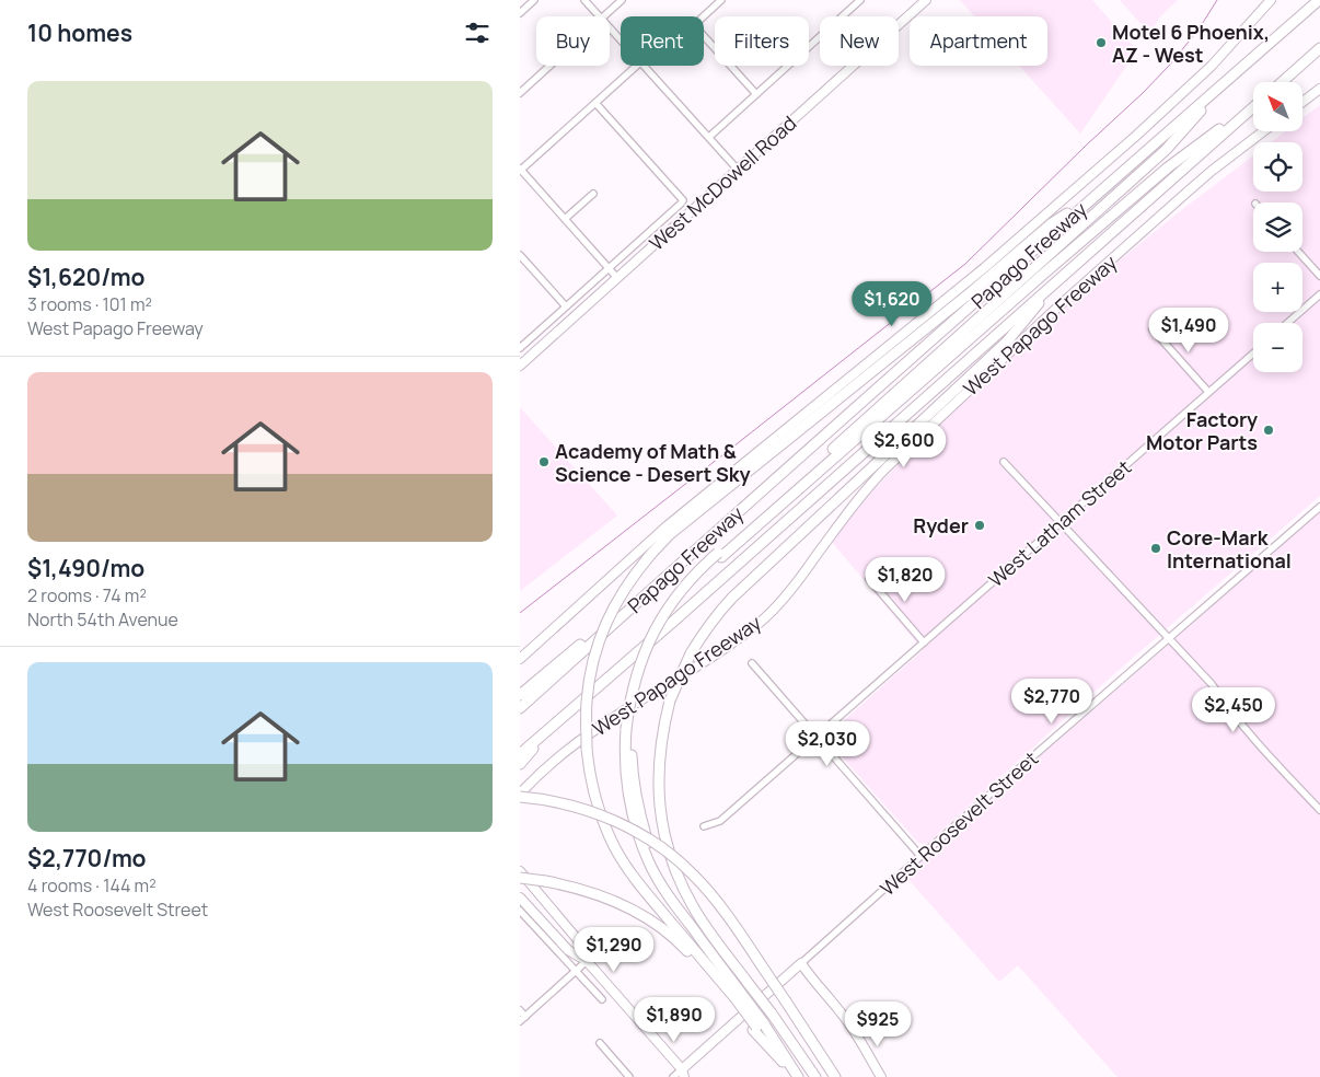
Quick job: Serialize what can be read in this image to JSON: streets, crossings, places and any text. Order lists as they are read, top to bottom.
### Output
{
  "streets": {
    "highway": ["Papago Freeway"],
    "main road": ["West McDowell Road", "West Papago Freeway", "West Roosevelt Street"],
    "street": ["West Latham Street"]
  },
  "places": [
    "Motel 6 Phoenix, AZ - West",
    "Factory Motor Parts",
    "Academy of Math & Science - Desert Sky",
    "Ryder",
    "Core-Mark International"
  ],
  "north": "top left",
  "page": {
    "heading": "10 homes",
    "chip": [
      "Buy",
      "Rent",
      "Filters",
      "New",
      "Apartment"
    ],
    "list": [
      {
        "name": "$1,620/mo",
        "note": "3 rooms · 101 m² · West Papago Freeway"
      },
      {
        "name": "$1,490/mo",
        "note": "2 rooms · 74 m² · North 54th Avenue"
      },
      {
        "name": "$2,770/mo",
        "note": "4 rooms · 144 m² · West Roosevelt Street"
      }
    ],
    "map_buttons": ["+", "−"],
    "price": [
      "$1,620",
      "$1,490",
      "$2,600",
      "$1,820",
      "$2,770",
      "$2,450",
      "$2,030",
      "$1,290",
      "$1,890",
      "$925"
    ]
  }
}
